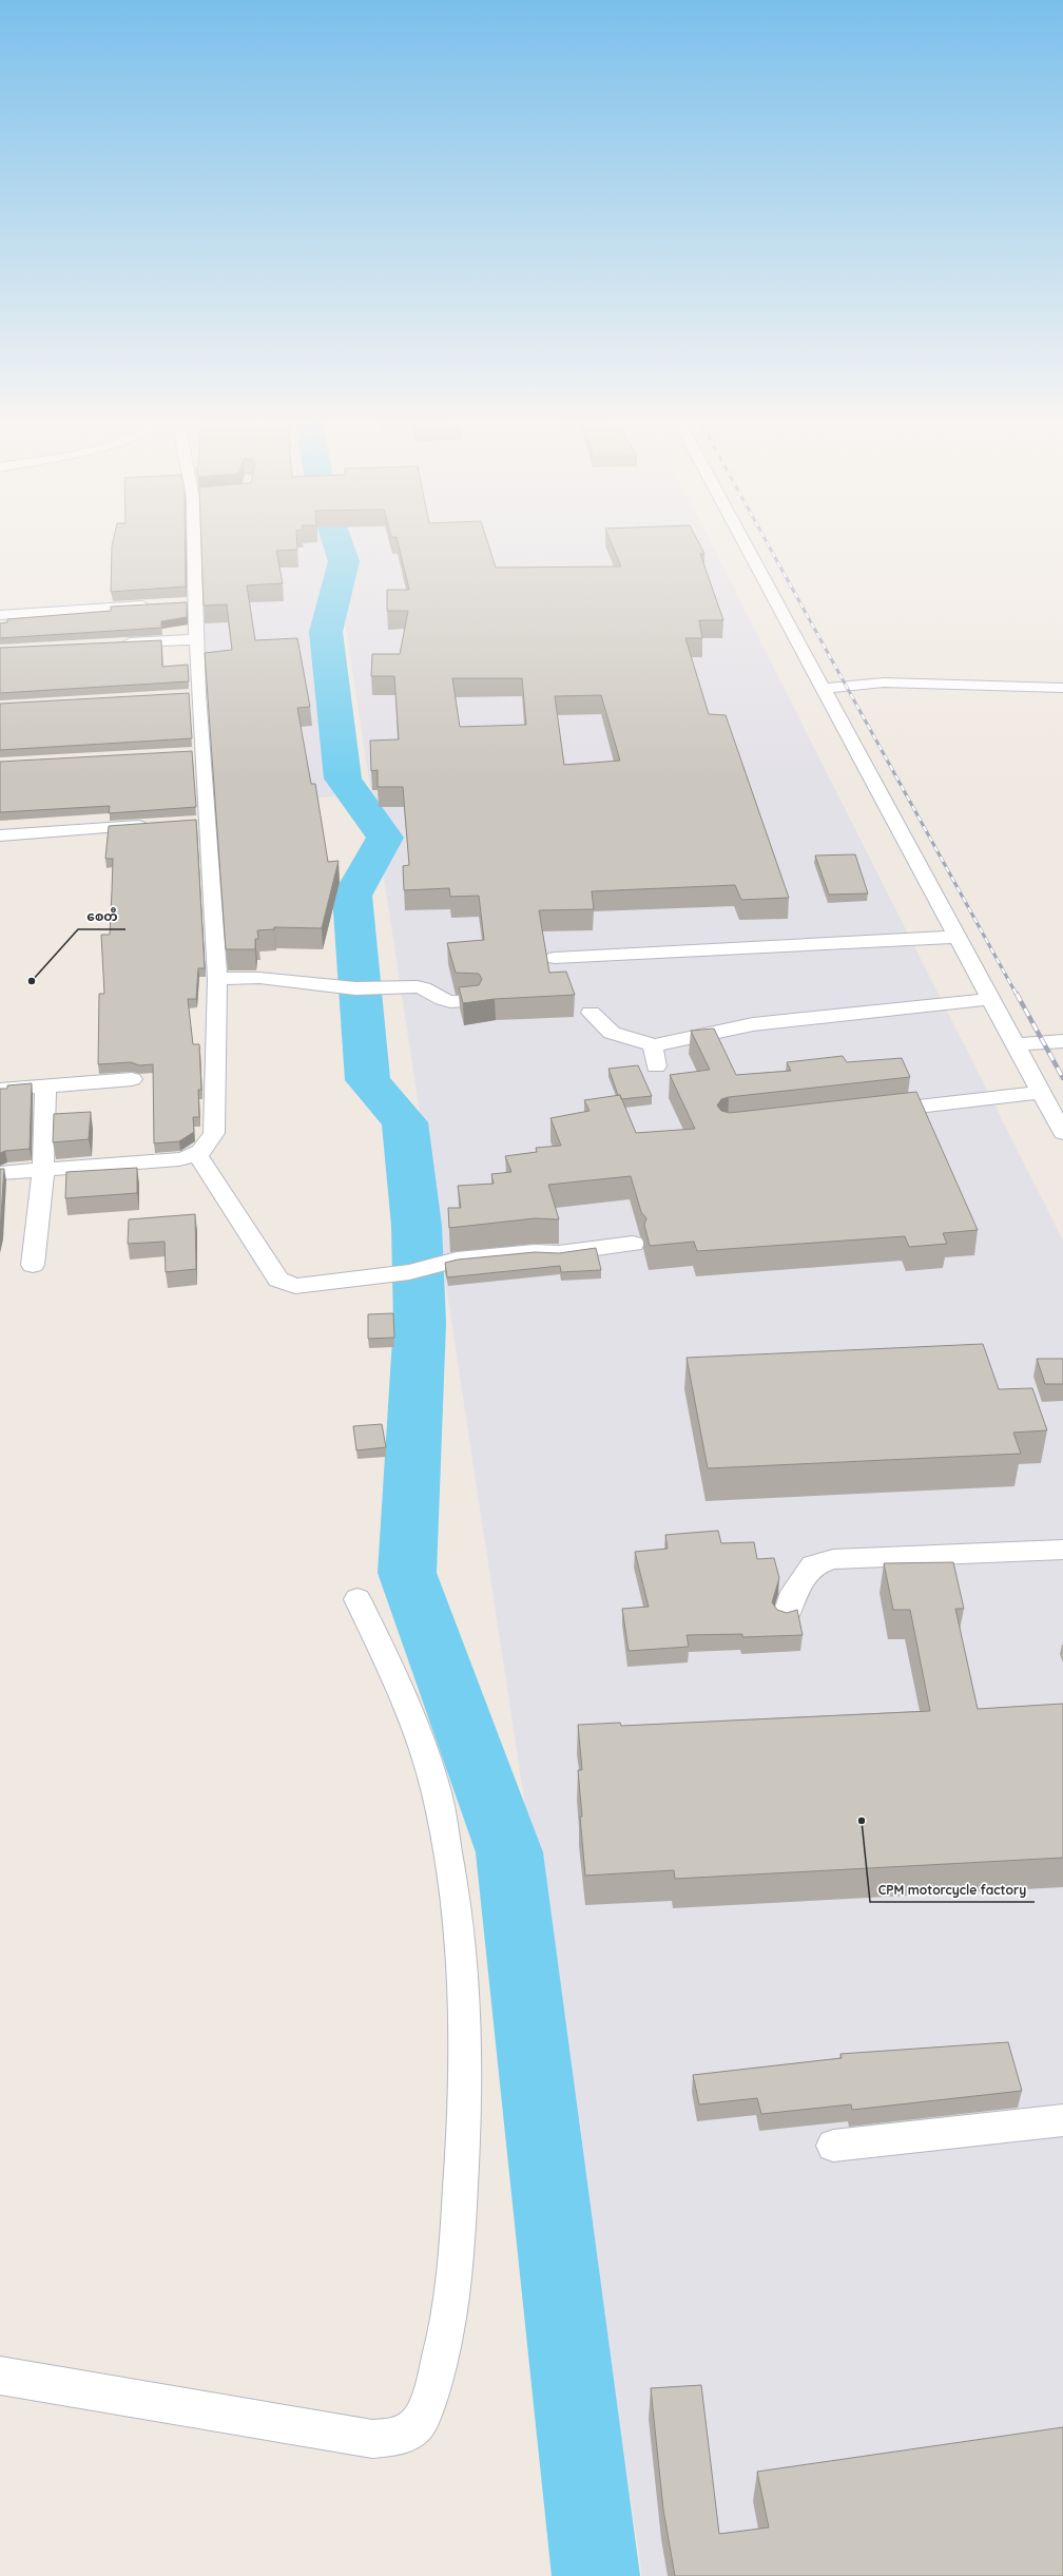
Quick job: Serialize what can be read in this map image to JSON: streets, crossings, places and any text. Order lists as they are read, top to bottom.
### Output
{
  "places": ["စေတီ", "CPM motorcycle factory"]
}
